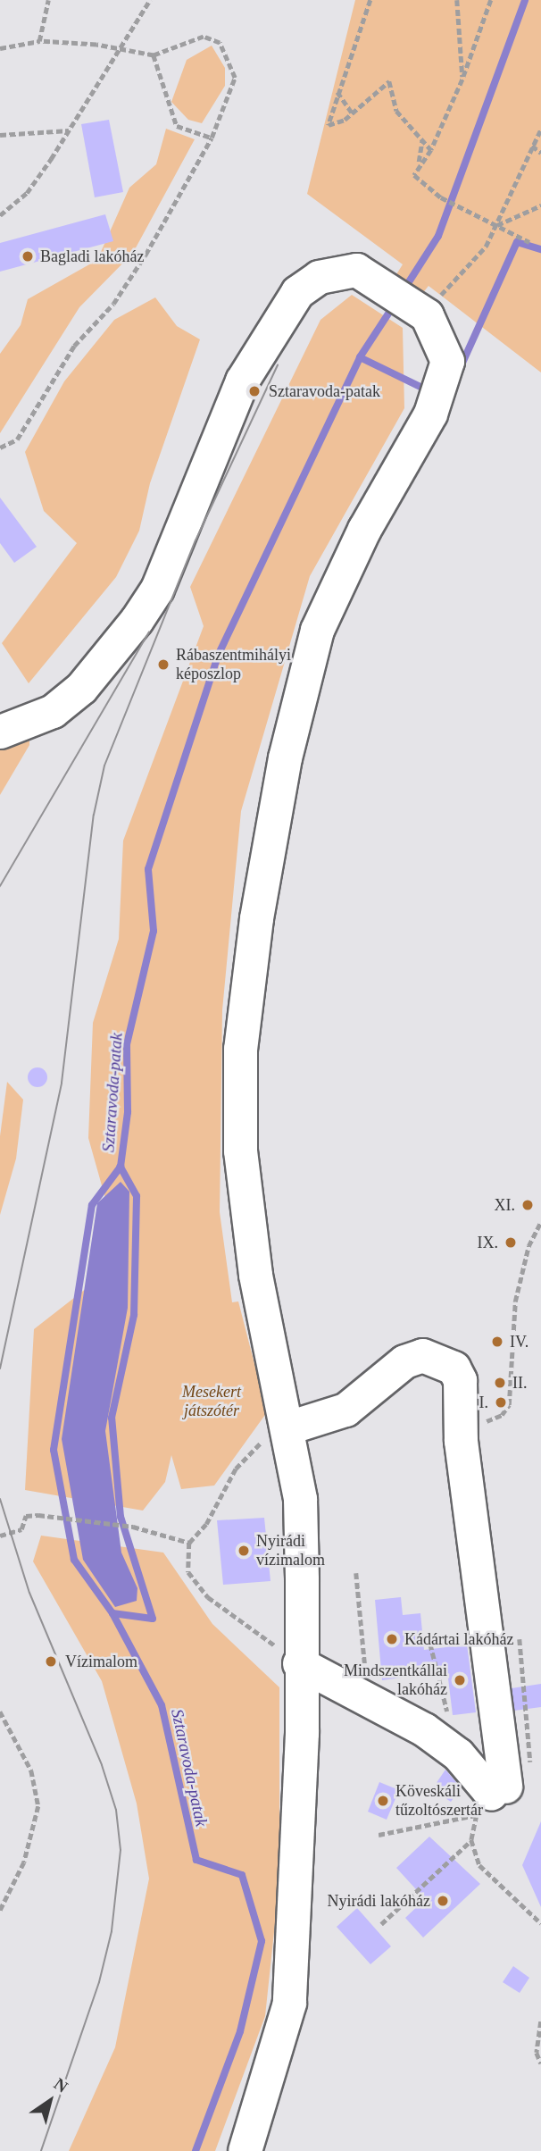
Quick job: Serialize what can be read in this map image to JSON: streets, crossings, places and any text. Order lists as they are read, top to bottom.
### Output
{
  "water": ["Sztaravoda-patak"],
  "parks": ["Mesekert játszótér"],
  "places": [
    "Bagladi lakóház",
    "Sztaravoda-patak",
    "Rábaszentmihályi képoszlop",
    "XI.",
    "IX.",
    "IV.",
    "II.",
    "I.",
    "Nyirádi vízimalom",
    "Kádártai lakóház",
    "Vízimalom",
    "Mindszentkállai lakóház",
    "Köveskáli tűzoltószertár",
    "Nyirádi lakóház"
  ],
  "north": "top right"
}
